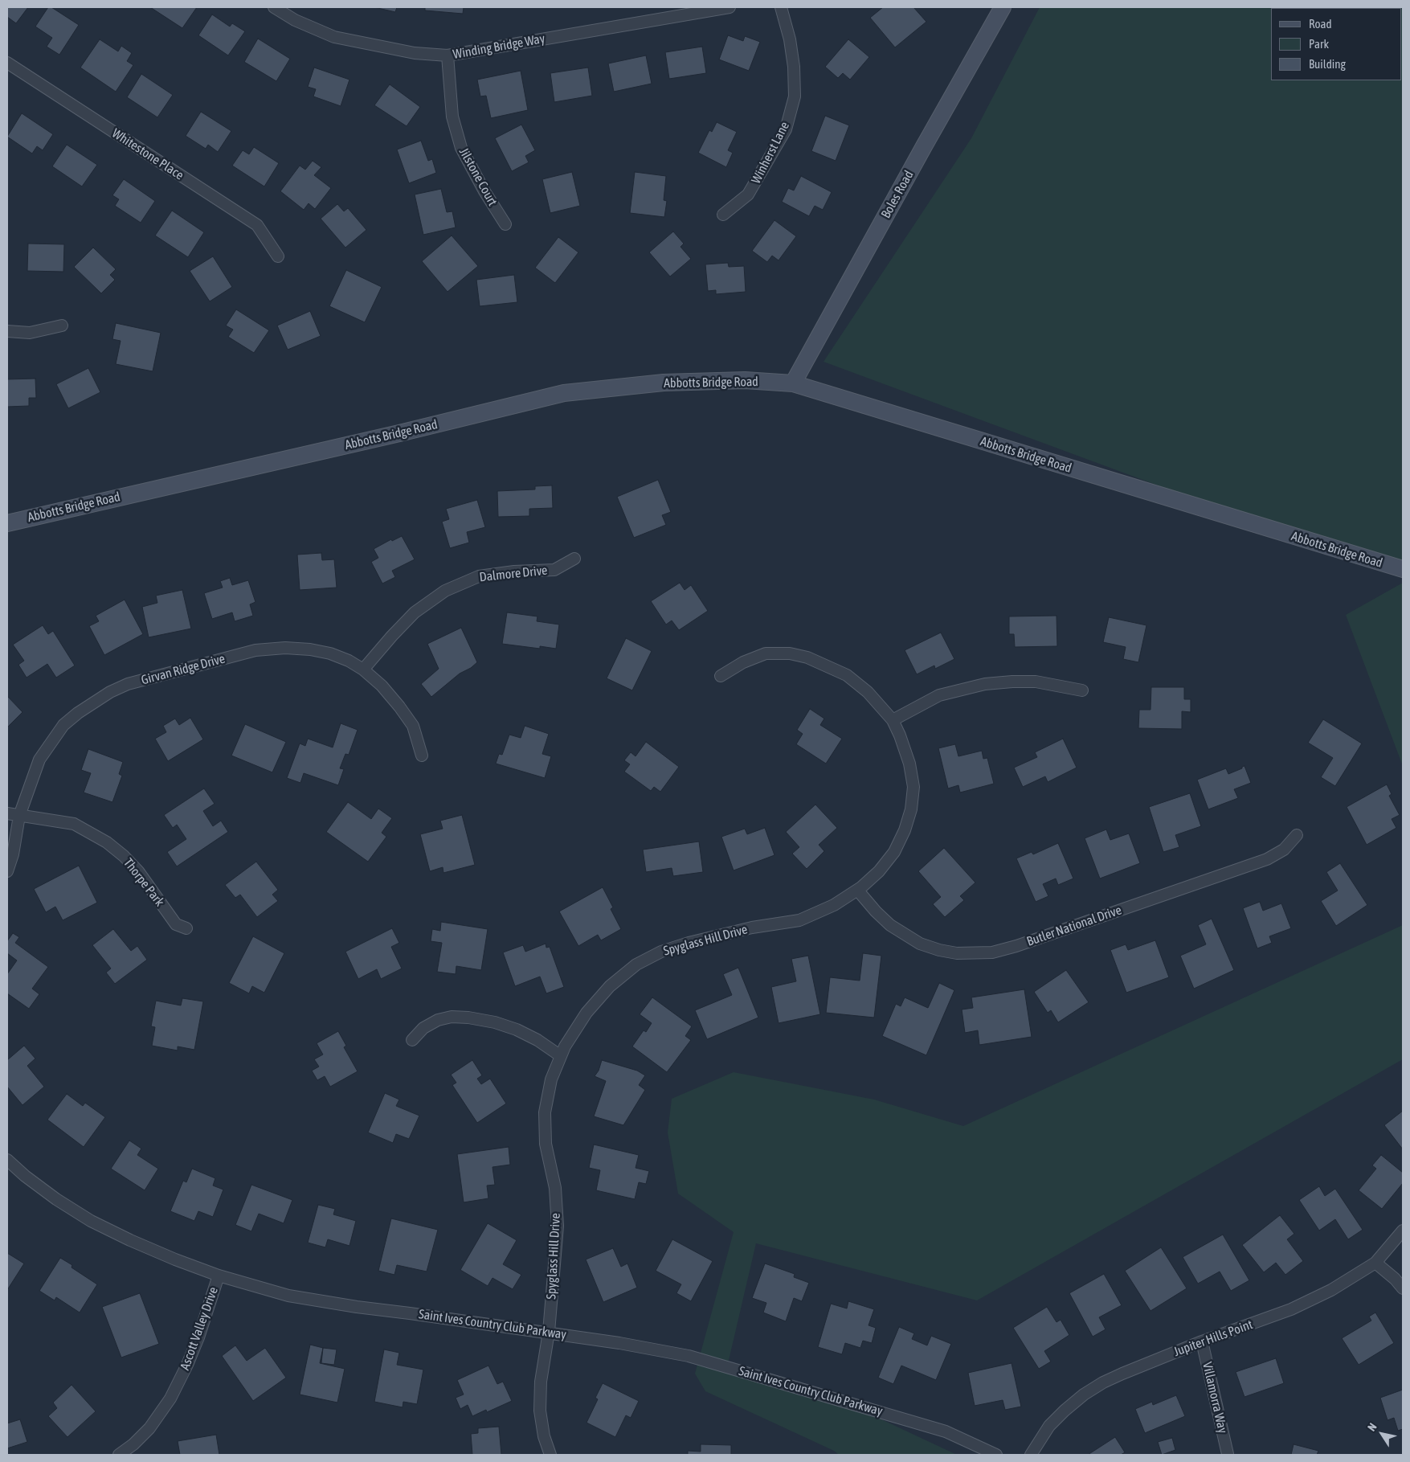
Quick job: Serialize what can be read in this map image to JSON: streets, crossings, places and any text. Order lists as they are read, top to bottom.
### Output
{
  "streets": {
    "main road": ["Boles Road", "Abbotts Bridge Road"],
    "street": [
      "Winding Bridge Way",
      "Winherst Lane",
      "Whitestone Place",
      "Jilstone Court",
      "Dalmore Drive",
      "Girvan Ridge Drive",
      "Thorpe Park",
      "Butler National Drive",
      "Spyglass Hill Drive",
      "Saint Ives Country Club Parkway",
      "Ascott Valley Drive",
      "Jupiter Hills Point",
      "Villamorra Way"
    ]
  },
  "crossings": [
    ["Winding Bridge Way", "Jilstone Court"],
    ["Boles Road", "Abbotts Bridge Road"],
    ["Dalmore Drive", "Girvan Ridge Drive"],
    ["Girvan Ridge Drive", "Thorpe Park"],
    ["Butler National Drive", "Spyglass Hill Drive"],
    ["Spyglass Hill Drive", "Saint Ives Country Club Parkway"],
    ["Saint Ives Country Club Parkway", "Ascott Valley Drive"],
    ["Jupiter Hills Point", "Villamorra Way"]
  ],
  "legend": ["Road", "Park", "Building"],
  "north": "top left"
}
